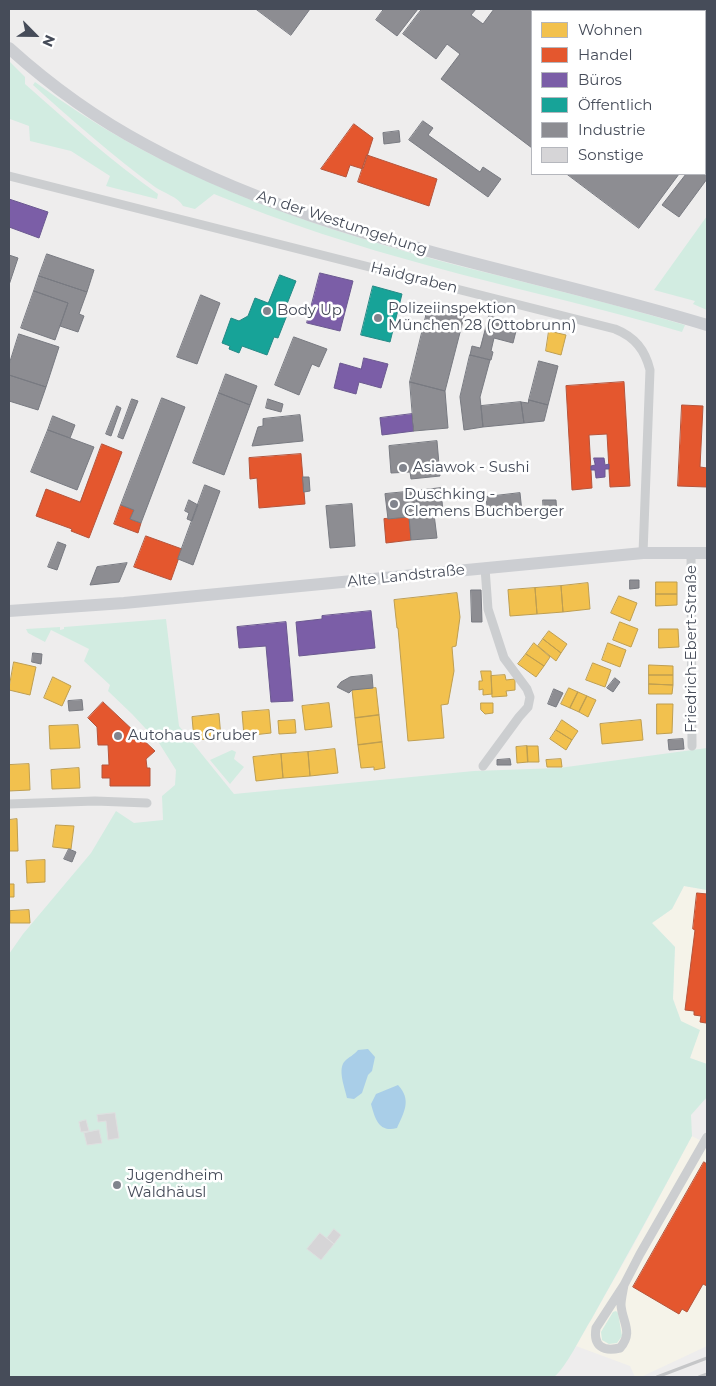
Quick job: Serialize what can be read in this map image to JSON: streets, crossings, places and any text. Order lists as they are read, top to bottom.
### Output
{
  "streets": {
    "main road": ["An der Westumgehung", "Alte Landstraße"],
    "street": ["Haidgraben", "Friedrich-Ebert-Straße"]
  },
  "crossings": [
    ["Haidgraben", "Alte Landstraße"],
    ["Alte Landstraße", "Friedrich-Ebert-Straße"]
  ],
  "places": [
    "Body Up",
    "Polizeiinspektion München 28 (Ottobrunn)",
    "Asiawok - Sushi",
    "Duschking - Clemens Buchberger",
    "Autohaus Gruber",
    "Jugendheim Waldhäusl"
  ],
  "legend": [
    "Wohnen",
    "Handel",
    "Büros",
    "Öffentlich",
    "Industrie",
    "Sonstige"
  ],
  "north": "bottom right"
}
